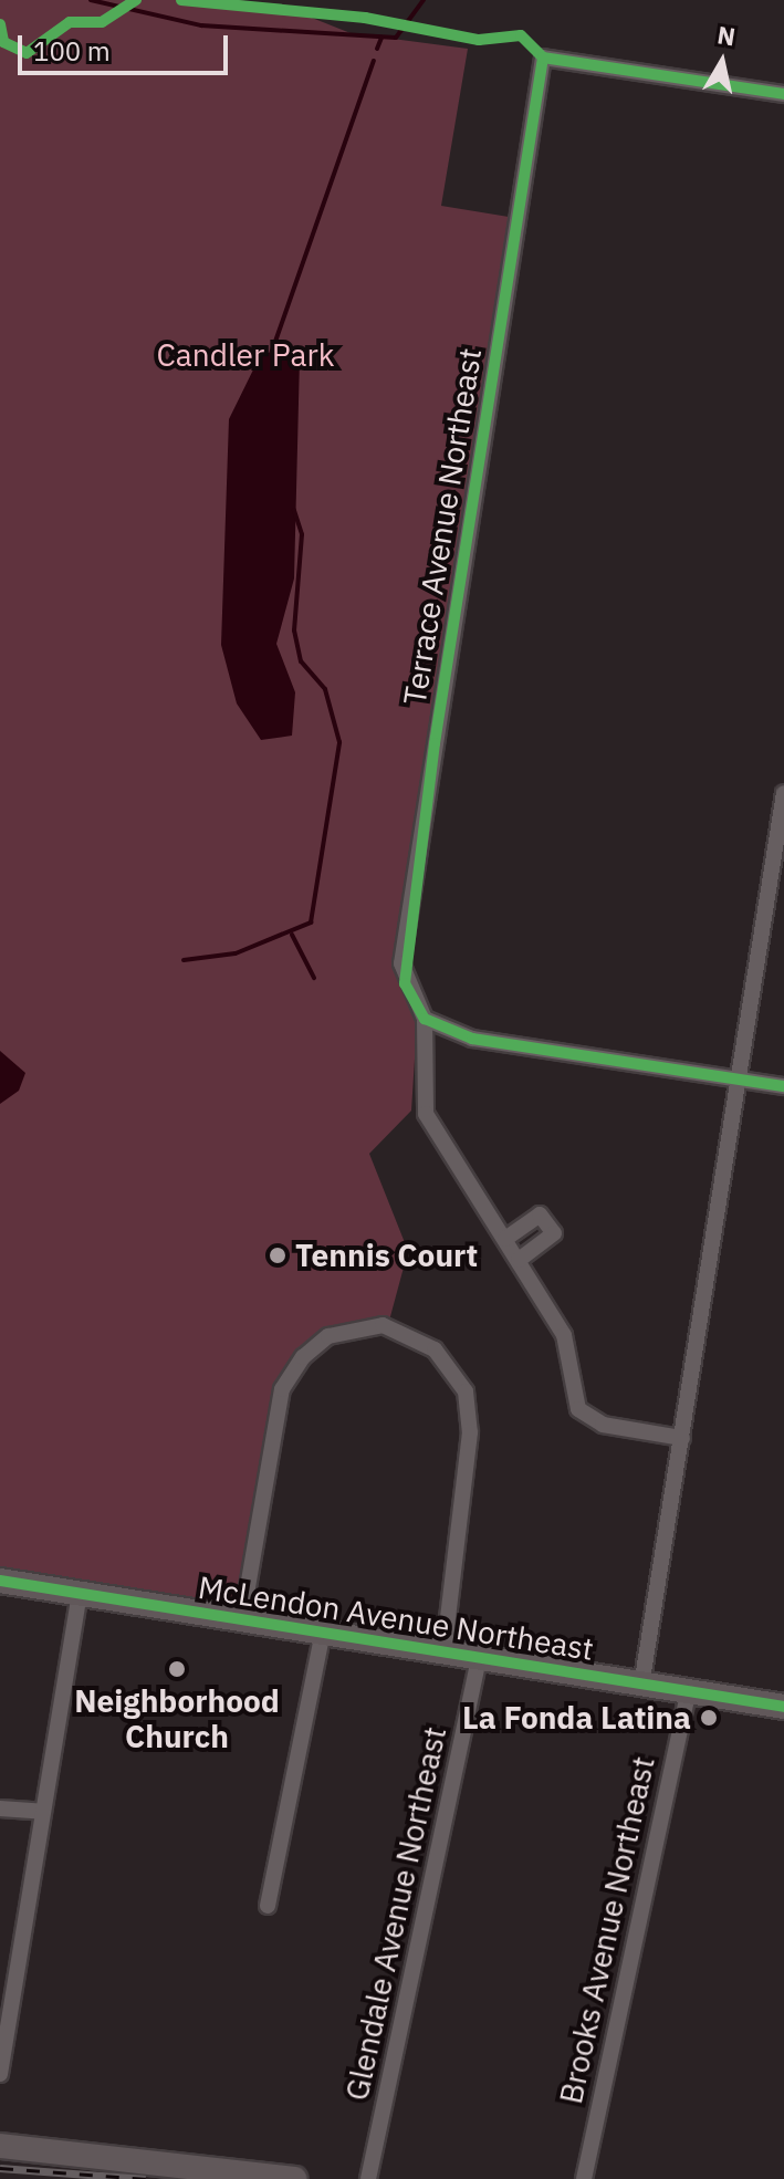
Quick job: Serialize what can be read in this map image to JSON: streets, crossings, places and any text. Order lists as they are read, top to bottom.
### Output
{
  "streets": {
    "street": [
      "Terrace Avenue Northeast",
      "McLendon Avenue Northeast",
      "Glendale Avenue Northeast",
      "Brooks Avenue Northeast"
    ]
  },
  "crossings": [
    ["McLendon Avenue Northeast", "Glendale Avenue Northeast"],
    ["McLendon Avenue Northeast", "Brooks Avenue Northeast"]
  ],
  "parks": ["Candler Park"],
  "places": ["Tennis Court", "Neighborhood Church", "La Fonda Latina"],
  "scale_bar": "100 m",
  "north": "top"
}
